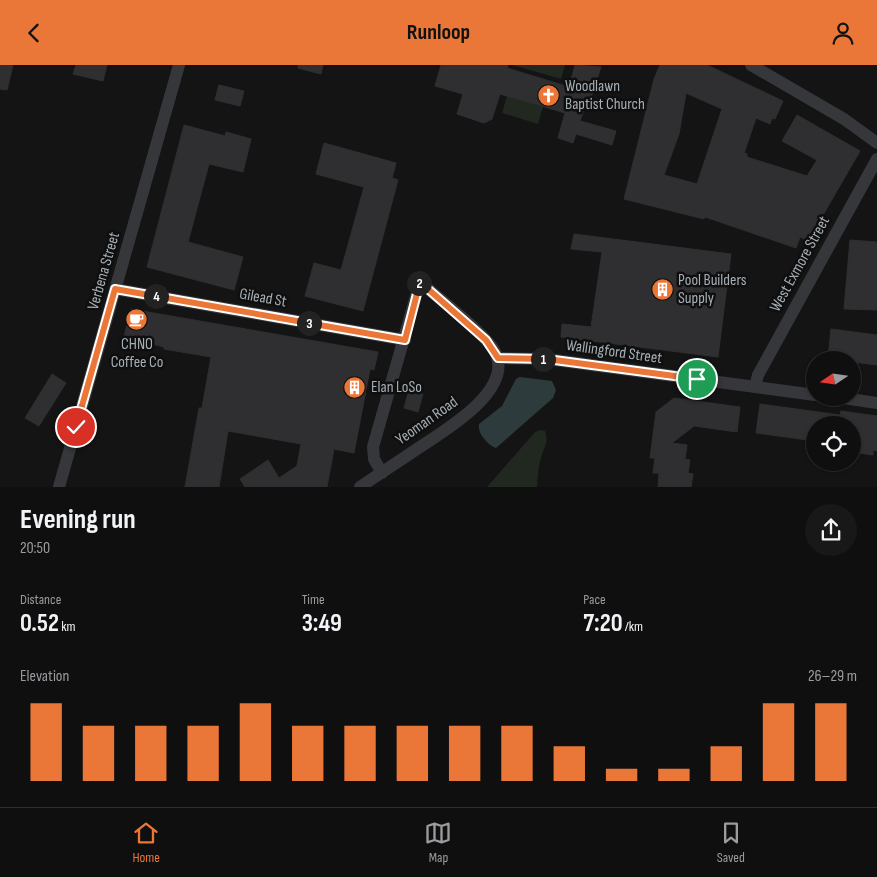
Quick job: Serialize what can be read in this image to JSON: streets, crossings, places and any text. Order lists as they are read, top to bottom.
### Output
{
  "streets": {
    "street": [
      "West Exmore Street",
      "Verbena Street",
      "Gilead St",
      "Wallingford Street",
      "Yeoman Road"
    ]
  },
  "crossings": [
    ["West Exmore Street", "Wallingford Street"],
    ["Verbena Street", "Gilead St"],
    ["Wallingford Street", "Yeoman Road"]
  ],
  "places": {
    "church": ["Woodlawn Baptist Church"],
    "building": ["Pool Builders Supply", "Elan LoSo"],
    "cafe": ["CHNO Coffee Co"]
  },
  "north": "left",
  "page": {
    "header": "Runloop",
    "pins": [
      "2",
      "4",
      "3",
      "1"
    ],
    "heading": ["Evening run", "20:50"],
    "stats": [
      ["Distance", "0.52 km"],
      ["Time", "3:49"],
      ["Pace", "7:20 /km"]
    ],
    "chart": ["Elevation", "26–29 m"],
    "tabs": ["Home", "Map", "Saved"]
  }
}
